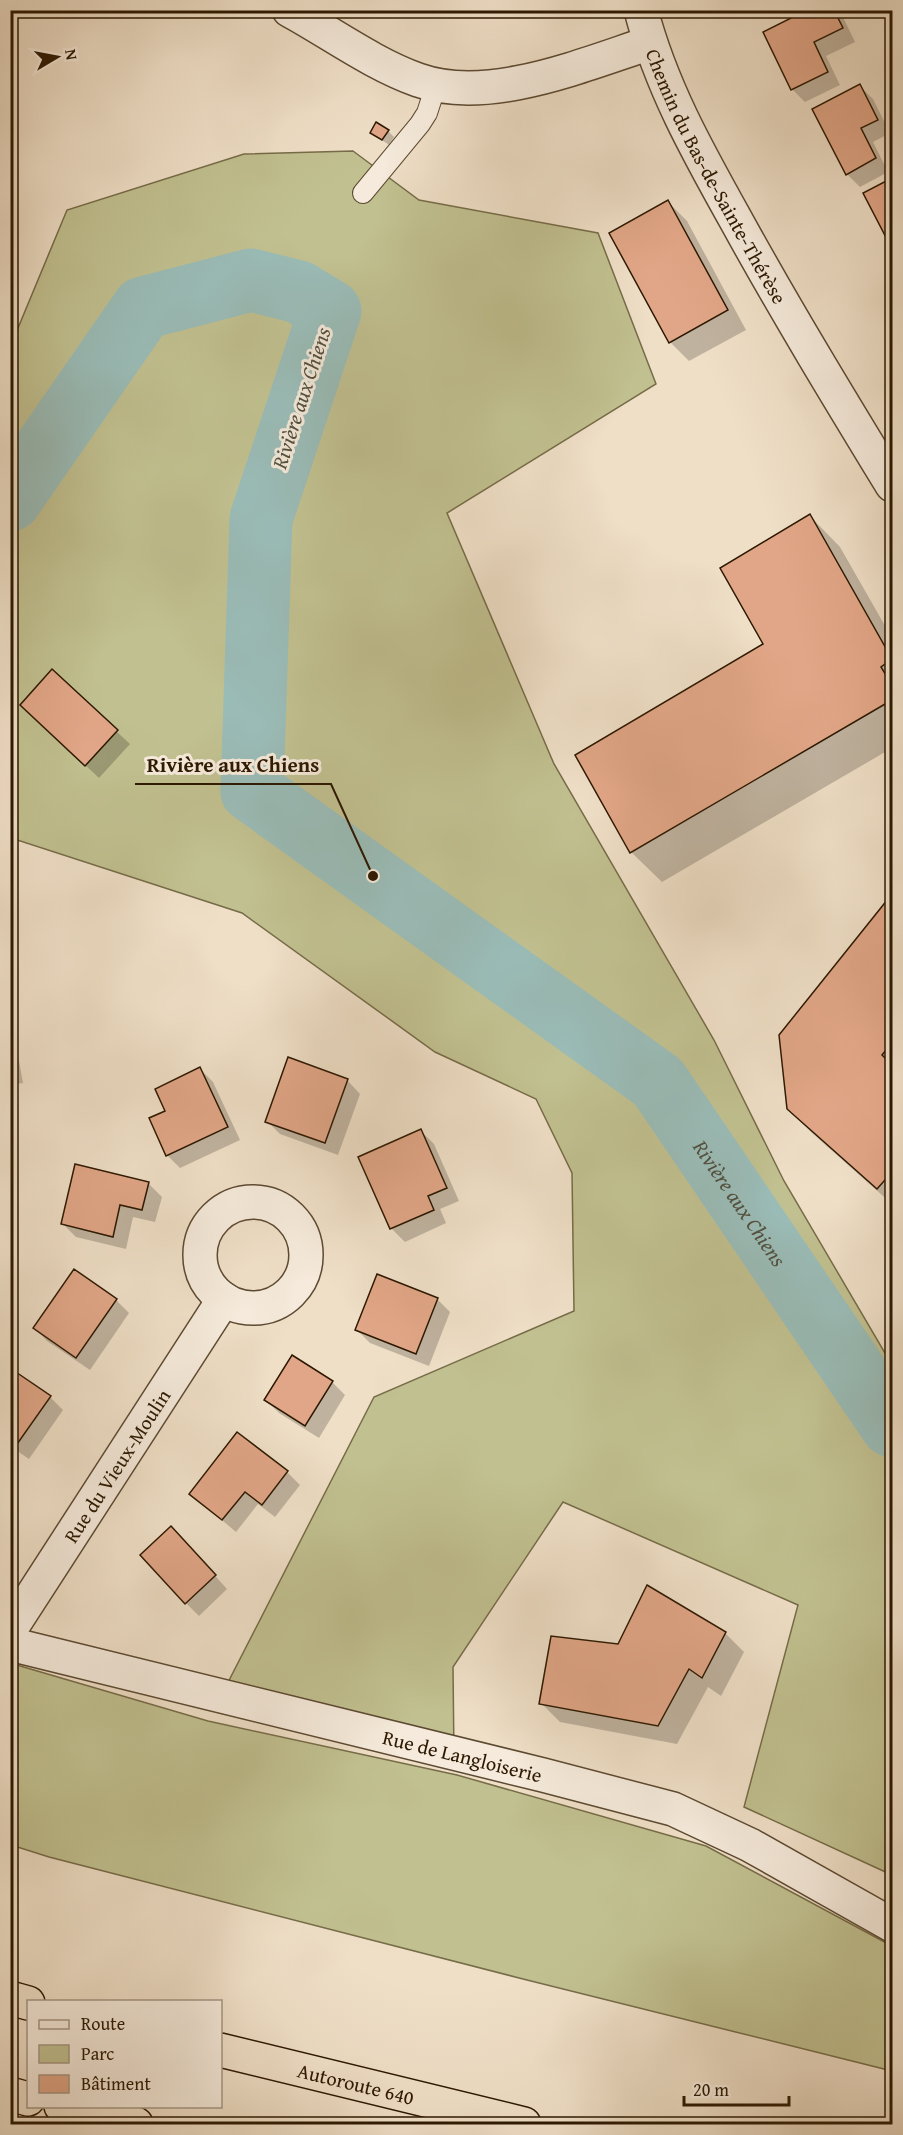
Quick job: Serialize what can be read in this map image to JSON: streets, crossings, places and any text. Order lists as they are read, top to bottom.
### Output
{
  "streets": {
    "highway": ["Autoroute 640"],
    "street": ["Chemin du Bas-de-Sainte-Thérèse", "Rue du Vieux-Moulin", "Rue de Langloiserie"]
  },
  "water": ["Rivière aux Chiens"],
  "places": ["Rivière aux Chiens"],
  "legend": ["Route", "Parc", "Bâtiment"],
  "scale_bar": "20 m",
  "north": "right"
}
